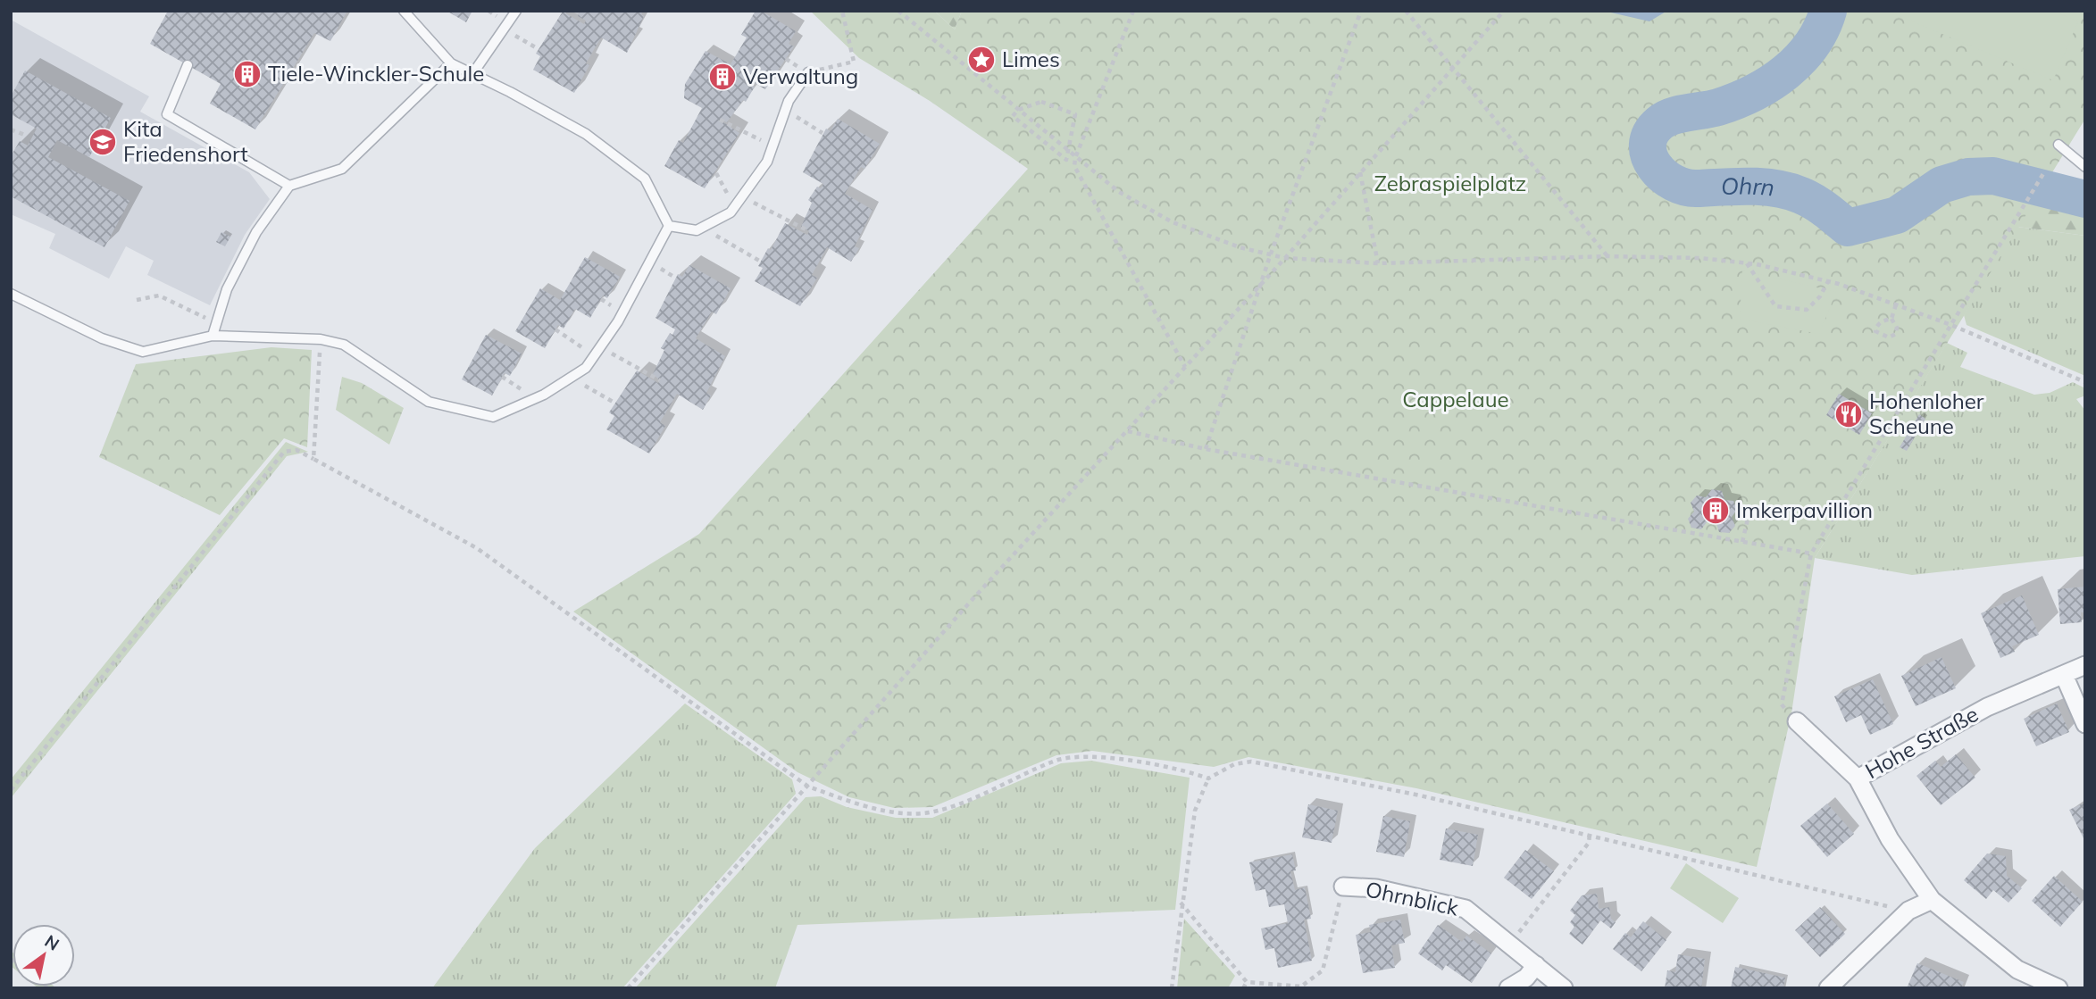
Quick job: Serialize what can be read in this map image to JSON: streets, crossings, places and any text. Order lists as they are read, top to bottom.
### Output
{
  "streets": {
    "street": ["Hohe Straße", "Ohrnblick"]
  },
  "water": ["Ohrn"],
  "parks": ["Zebraspielplatz", "Cappelaue"],
  "places": {
    "place": ["Limes"],
    "building": ["Tiele-Winckler-Schule", "Verwaltung", "Imkerpavillion"],
    "school or university": ["Kita Friedenshort"],
    "restaurant": ["Hohenloher Scheune"]
  },
  "north": "top right"
}
